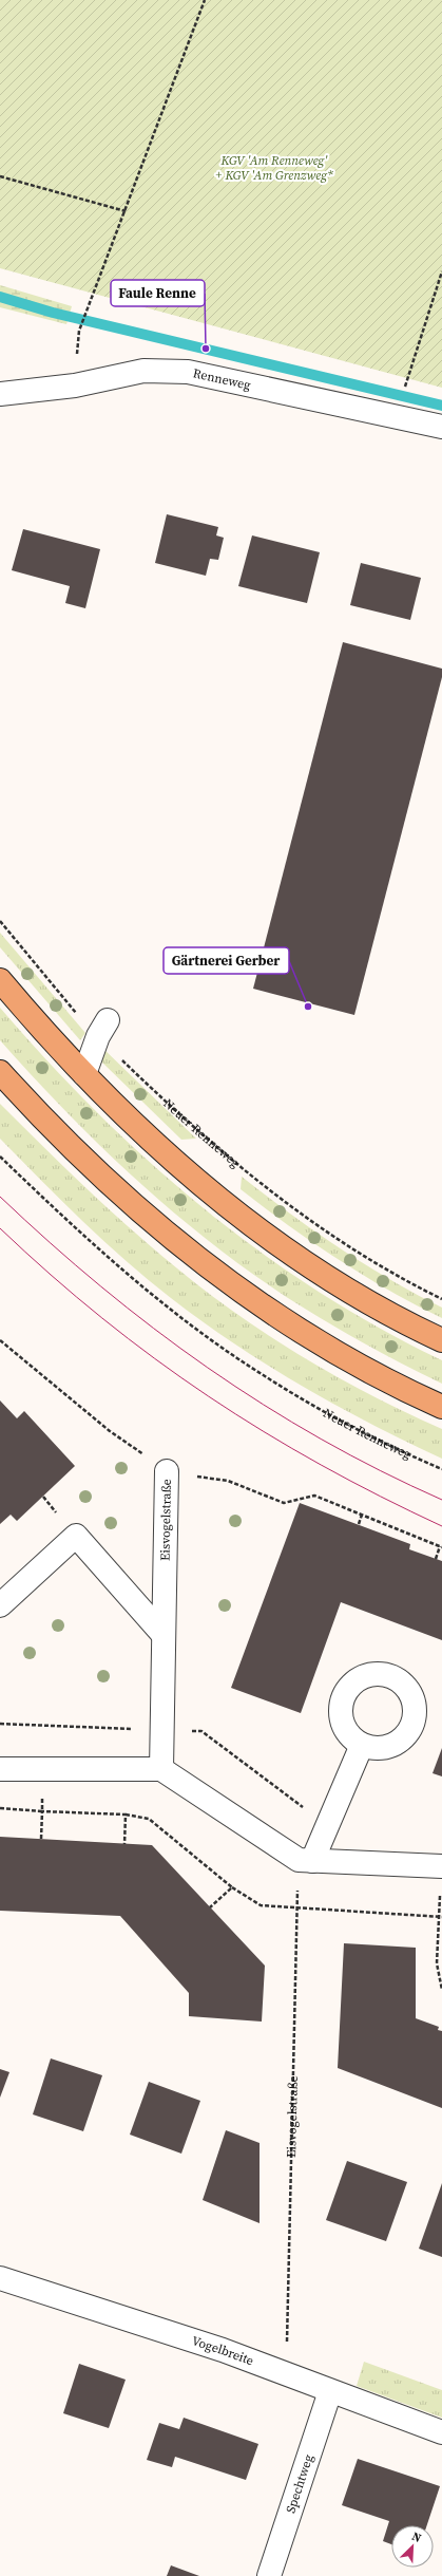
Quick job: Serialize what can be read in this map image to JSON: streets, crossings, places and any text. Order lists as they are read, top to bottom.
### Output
{
  "streets": {
    "street": [
      "Renneweg",
      "Eisvogelstraße",
      "Vogelbreite",
      "Spechtweg"
    ],
    "path": ["Neuer Renneweg"]
  },
  "crossings": [
    ["Eisvogelstraße", "Vogelbreite"],
    ["Vogelbreite", "Spechtweg"]
  ],
  "parks": ["KGV 'Am Renneweg' + KGV 'Am Grenzweg*"],
  "places": ["Faule Renne", "Gärtnerei Gerber"],
  "north": "top right"
}
